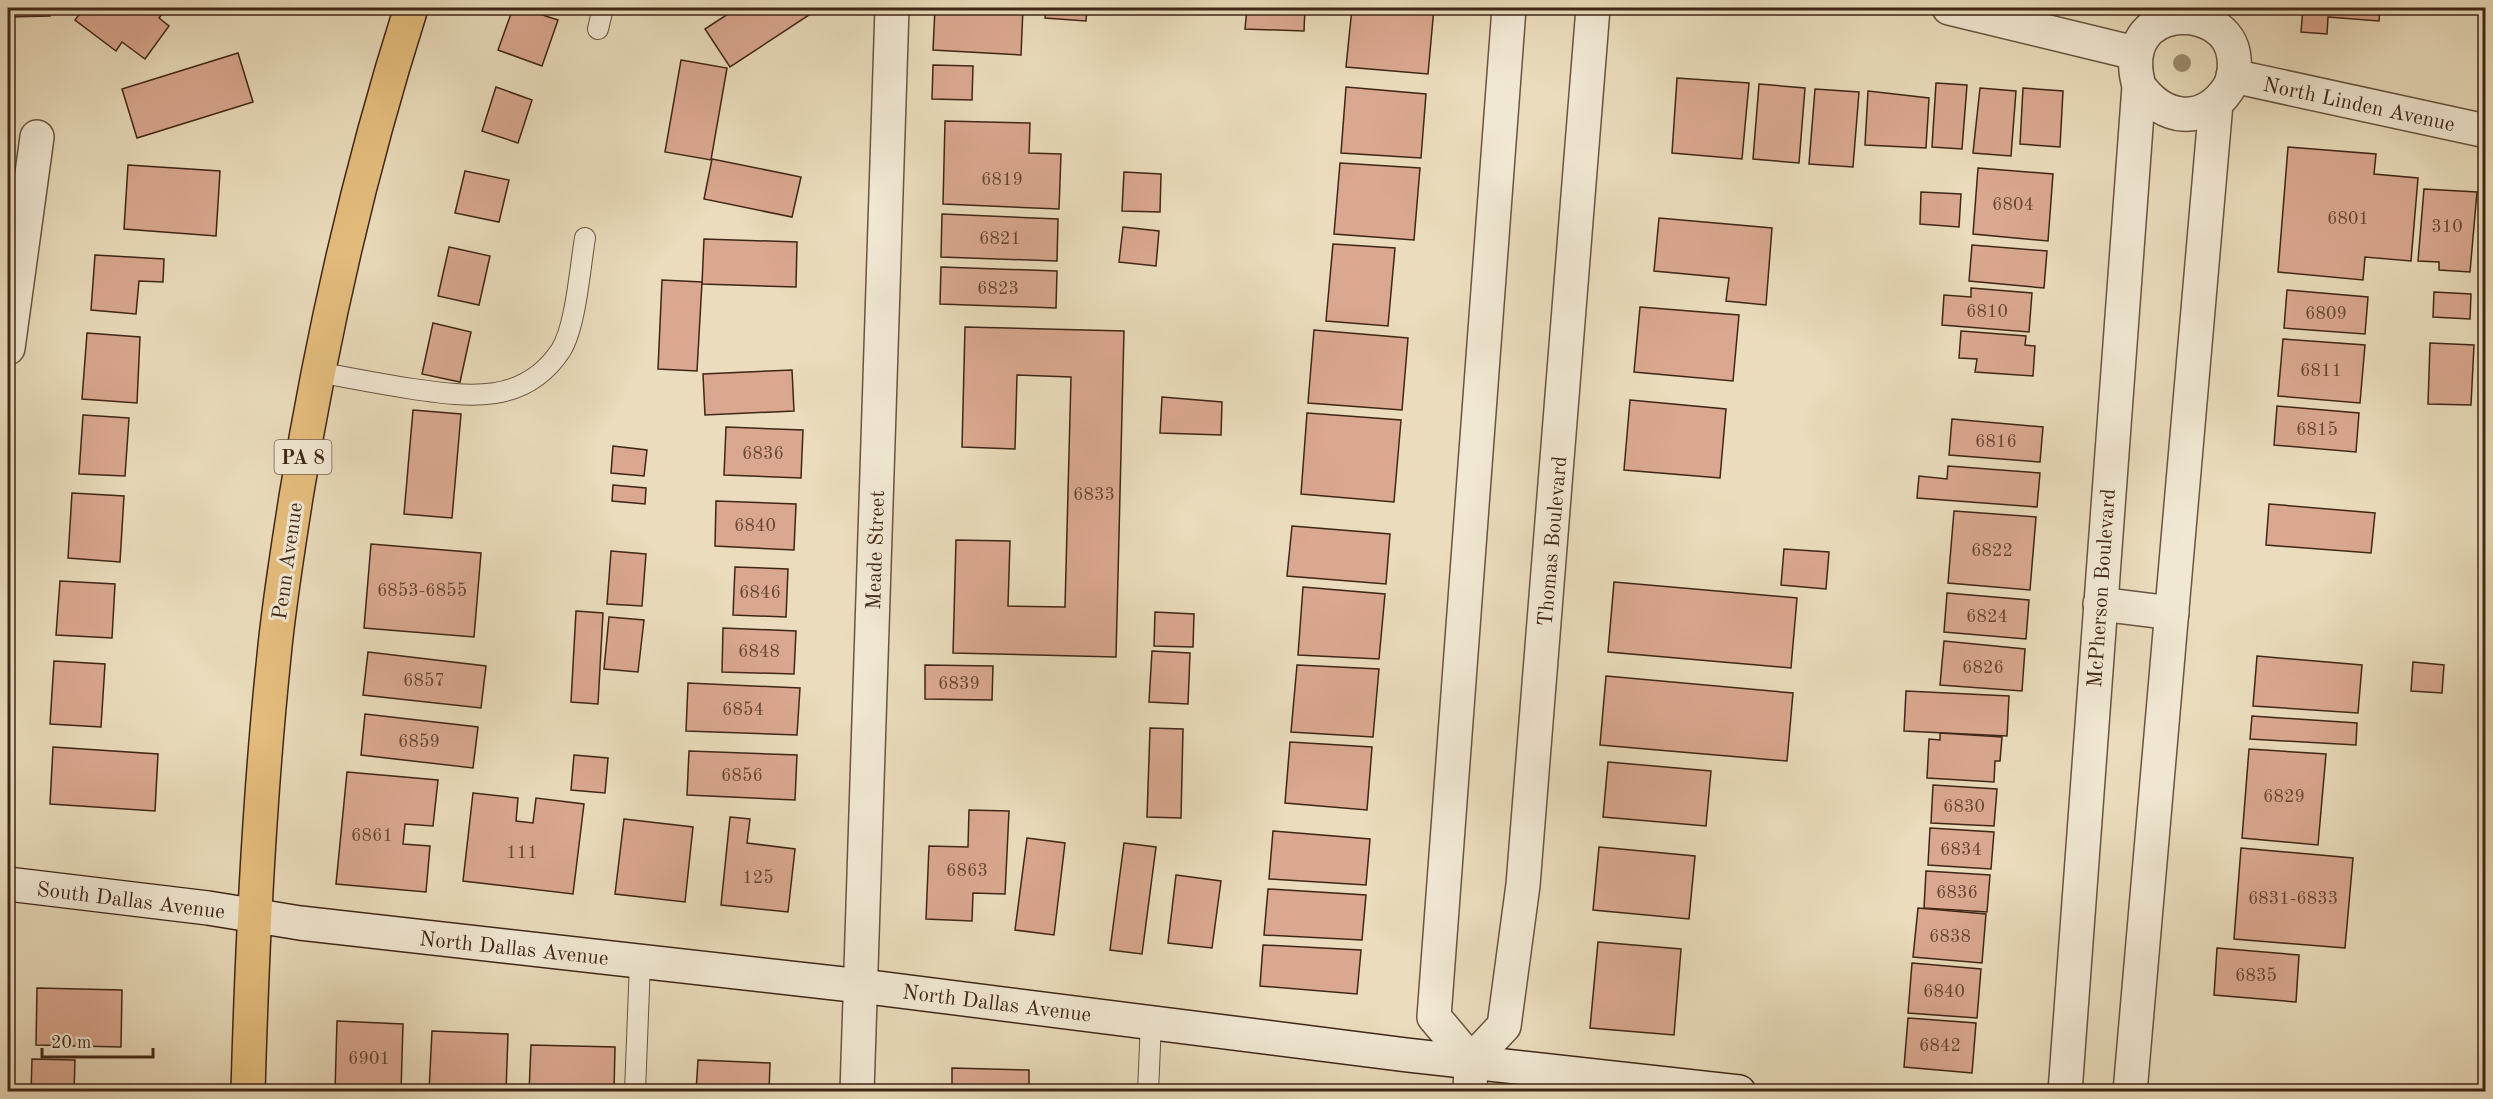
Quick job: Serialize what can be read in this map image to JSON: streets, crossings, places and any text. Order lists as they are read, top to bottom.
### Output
{
  "streets": {
    "highway": ["PA 8", "Penn Avenue"],
    "street": [
      "North Linden Avenue",
      "Thomas Boulevard",
      "Meade Street",
      "McPherson Boulevard",
      "South Dallas Avenue",
      "North Dallas Avenue"
    ]
  },
  "crossings": [
    ["North Linden Avenue", "McPherson Boulevard"],
    ["Thomas Boulevard", "North Dallas Avenue"],
    ["Meade Street", "North Dallas Avenue"],
    ["Penn Avenue", "South Dallas Avenue"],
    ["Penn Avenue", "North Dallas Avenue"],
    ["South Dallas Avenue", "North Dallas Avenue"]
  ],
  "house_numbers": [
    "6819",
    "6804",
    "6801",
    "310",
    "6821",
    "6823",
    "6810",
    "6809",
    "6811",
    "6815",
    "6816",
    "6836",
    "6833",
    "6840",
    "6822",
    "6853-6855",
    "6846",
    "6824",
    "6848",
    "6826",
    "6857",
    "6839",
    "6854",
    "6859",
    "6856",
    "6829",
    "6830",
    "6861",
    "6834",
    "111",
    "6863",
    "125",
    "6836",
    "6831-6833",
    "6838",
    "6835",
    "6840",
    "6842",
    "6901"
  ],
  "scale_bar": "20 m"
}
